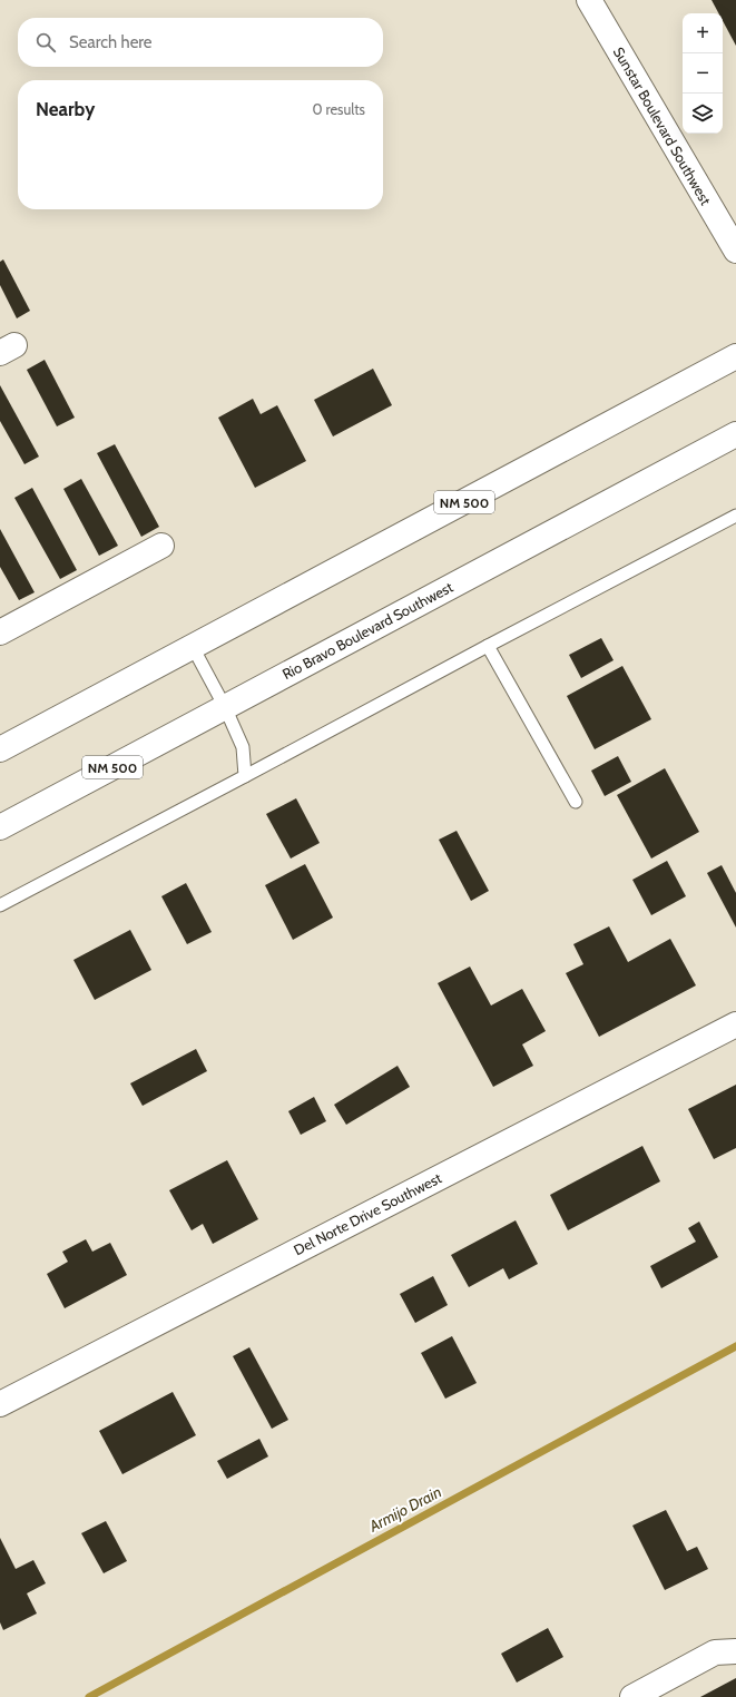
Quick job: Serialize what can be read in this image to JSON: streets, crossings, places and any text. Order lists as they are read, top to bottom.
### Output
{
  "streets": {
    "main road": [
      "Sunstar Boulevard Southwest",
      "NM 500",
      "Rio Bravo Boulevard Southwest",
      "Del Norte Drive Southwest"
    ]
  },
  "water": ["Armijo Drain"],
  "page": {
    "map_buttons": ["+", "−"],
    "search": "Search here",
    "heading": ["Nearby", "0 results"]
  }
}
